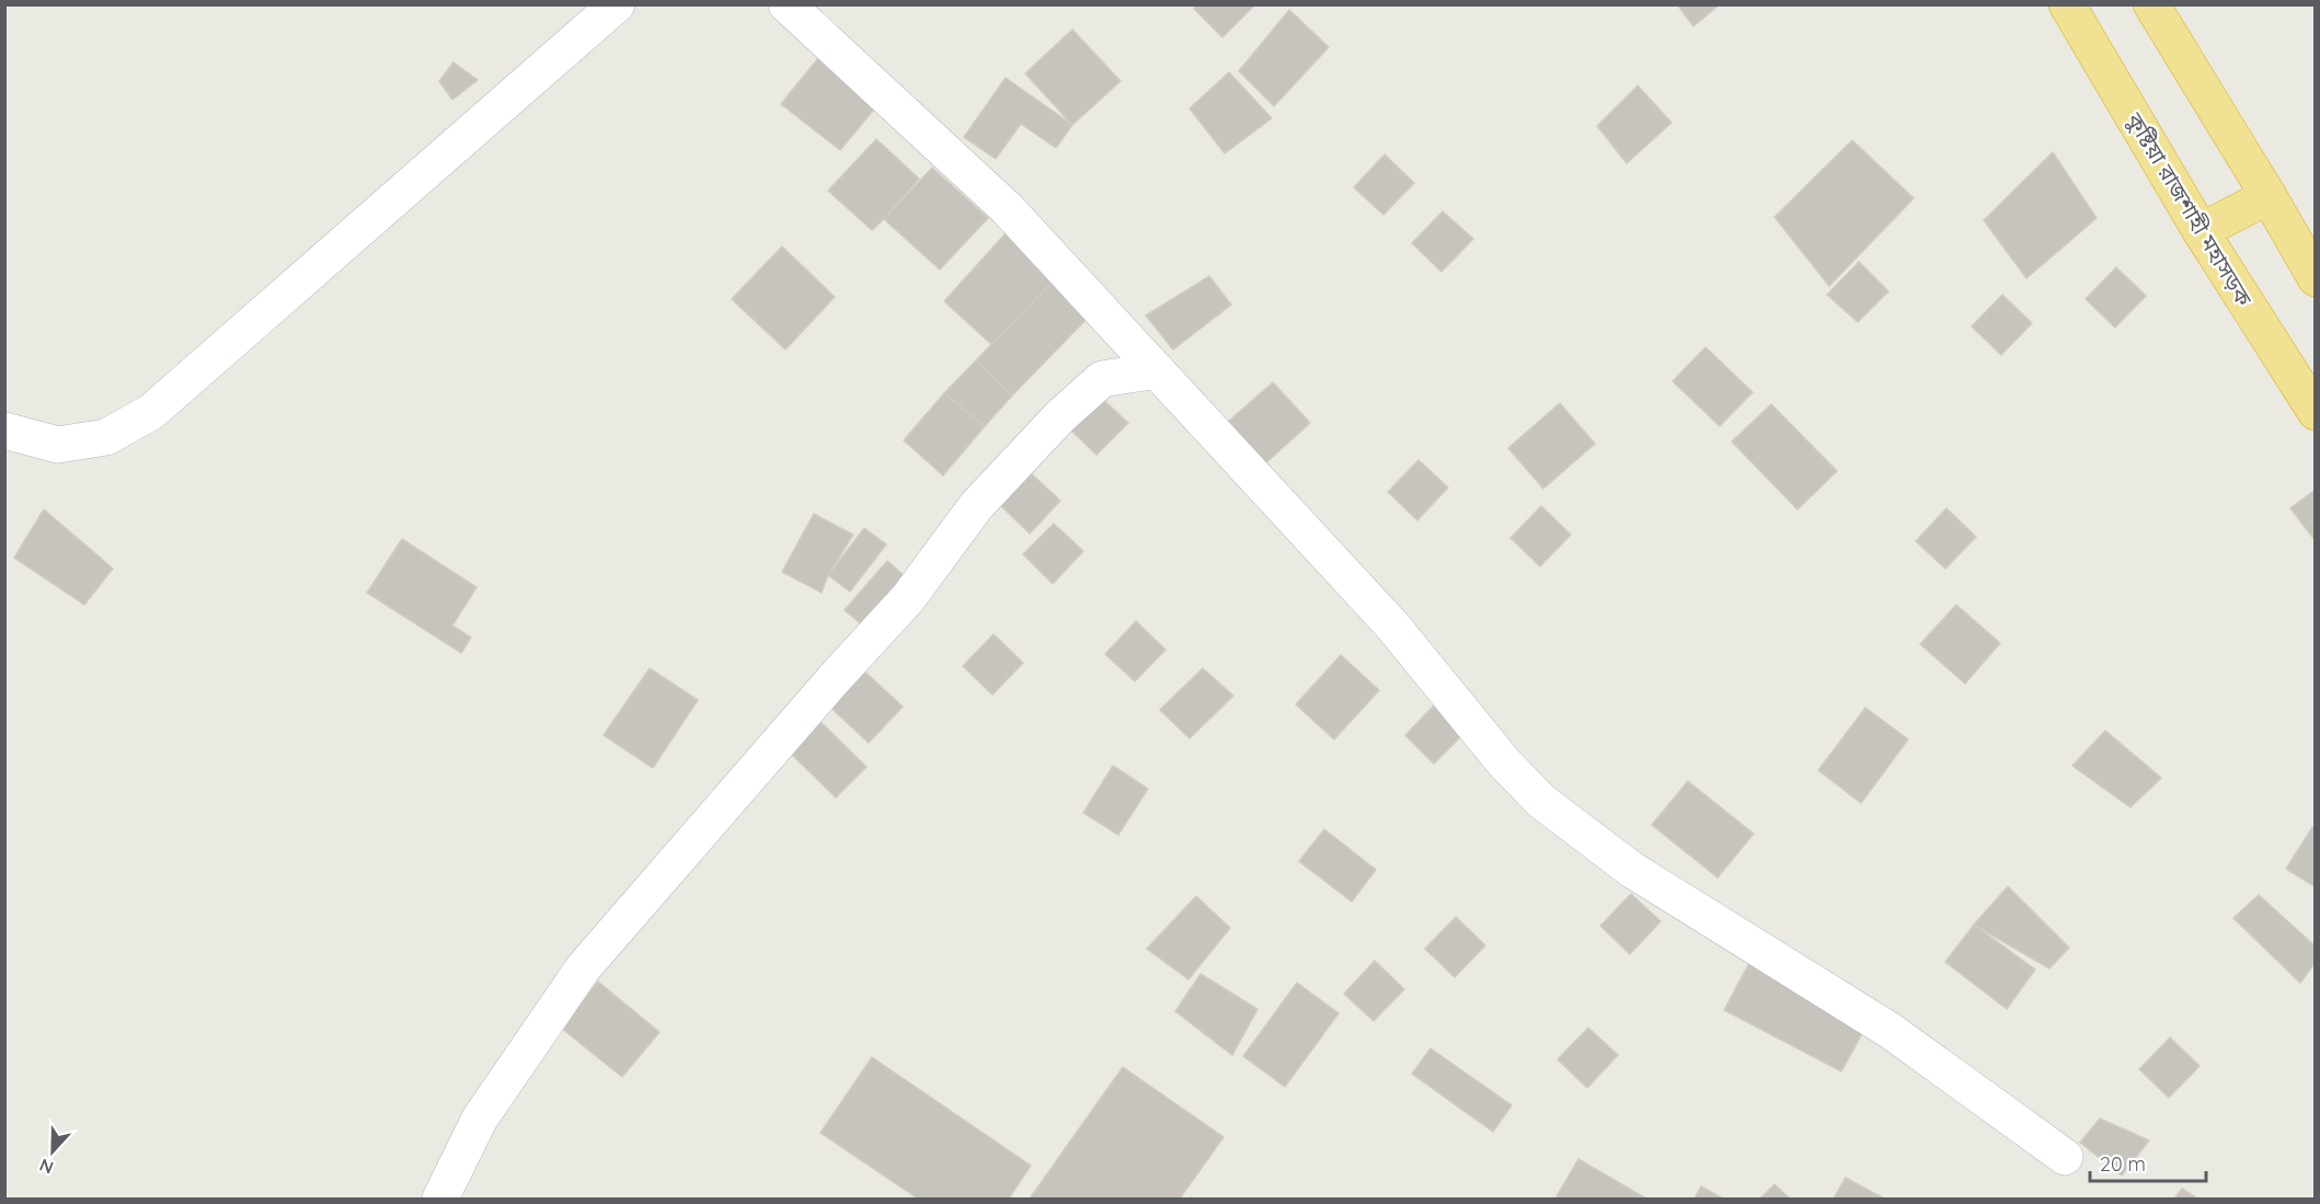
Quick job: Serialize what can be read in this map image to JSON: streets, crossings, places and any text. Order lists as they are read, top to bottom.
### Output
{
  "streets": {
    "highway": ["কুষ্টিয়া রাজশাহী মহাসড়ক"]
  },
  "scale_bar": "20 m",
  "north": "bottom"
}
